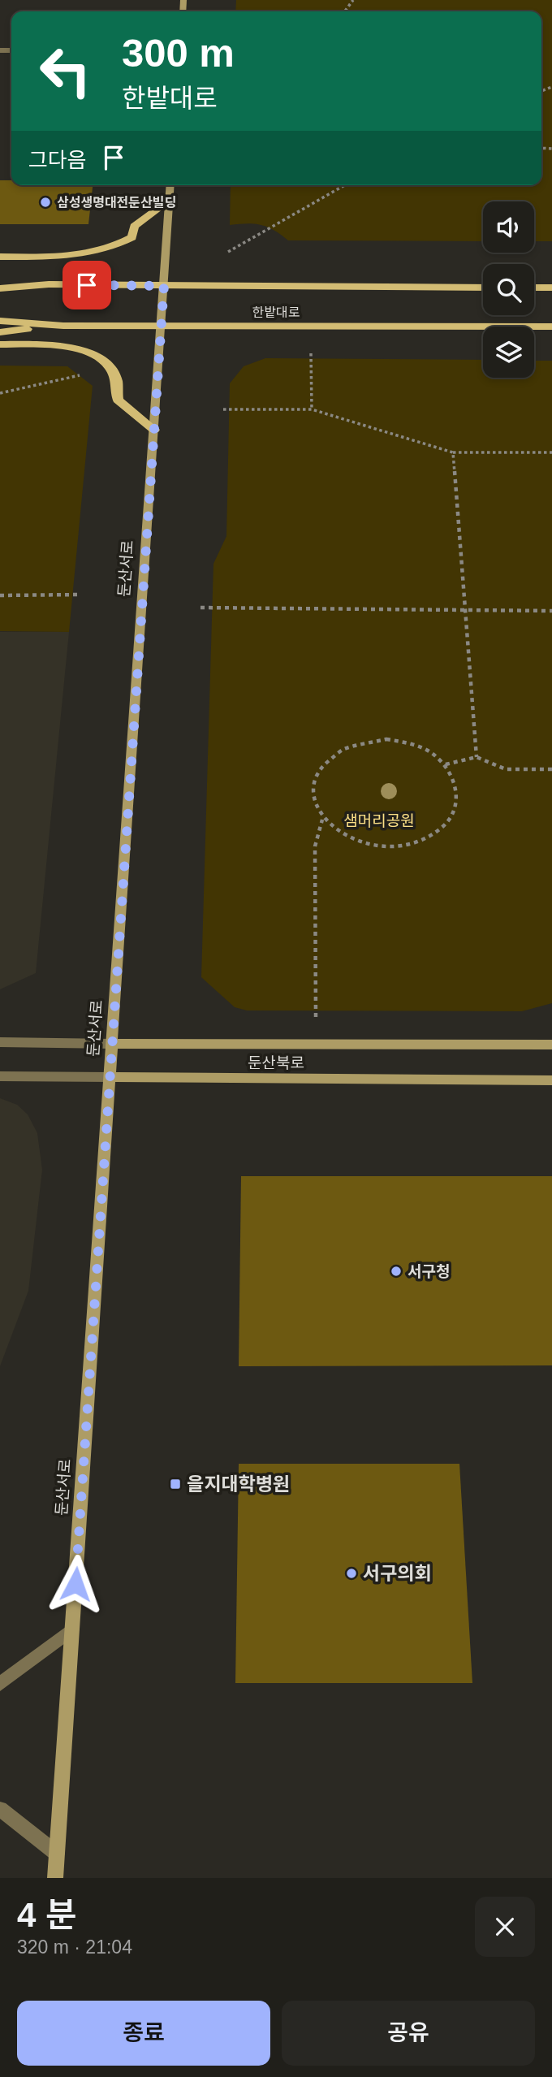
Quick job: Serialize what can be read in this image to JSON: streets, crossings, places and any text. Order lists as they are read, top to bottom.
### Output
{
  "streets": {
    "main road": ["한밭대로", "둔산서로", "둔산북로"]
  },
  "crossings": [
    ["한밭대로", "둔산서로"],
    ["둔산서로", "둔산북로"]
  ],
  "parks": ["샘머리공원"],
  "places": {
    "other": ["삼성생명대전둔산빌딩", "서구청", "서구의회"],
    "transit": ["을지대학병원"]
  },
  "page": {
    "turn": ["300 m", "한밭대로"],
    "then": "그다음",
    "heading": ["4 분", "320 m · 21:04"],
    "buttons": ["종료", "공유"]
  }
}
